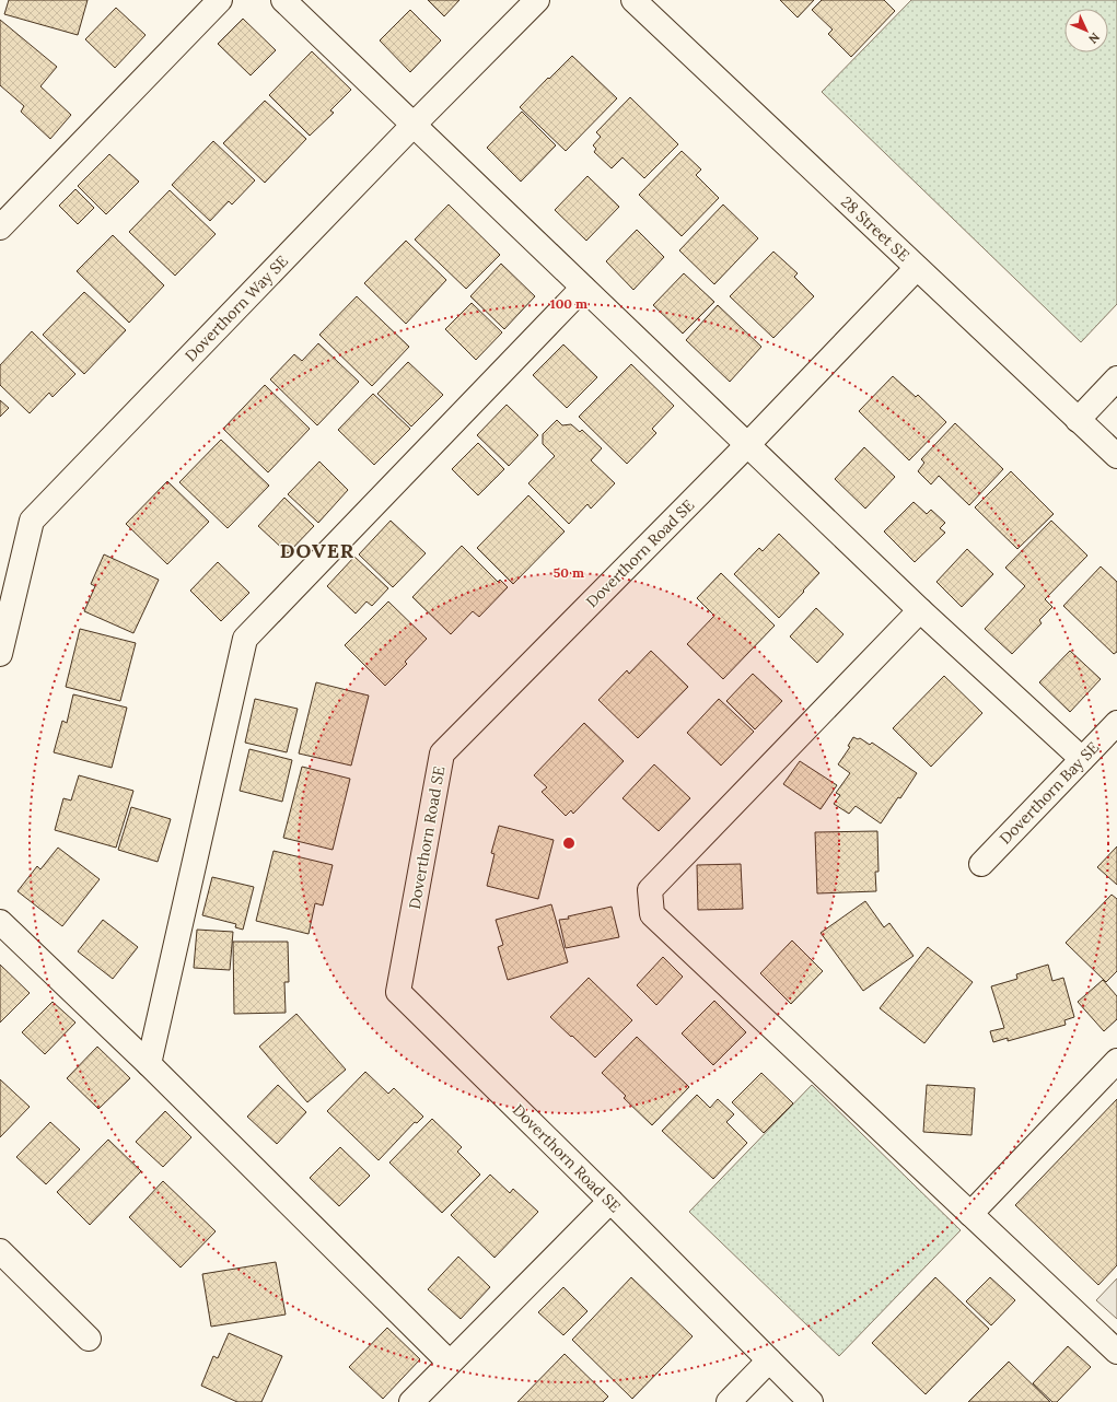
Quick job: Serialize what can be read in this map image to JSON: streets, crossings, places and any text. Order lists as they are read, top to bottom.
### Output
{
  "streets": {
    "street": [
      "28 Street SE",
      "Doverthorn Way SE",
      "Doverthorn Road SE",
      "Doverthorn Bay SE"
    ]
  },
  "crossings": [
    ["28 Street SE", "Doverthorn Road SE"]
  ],
  "districts": ["DOVER"],
  "north": "bottom right",
  "rings": ["100 m", "50 m"]
}
